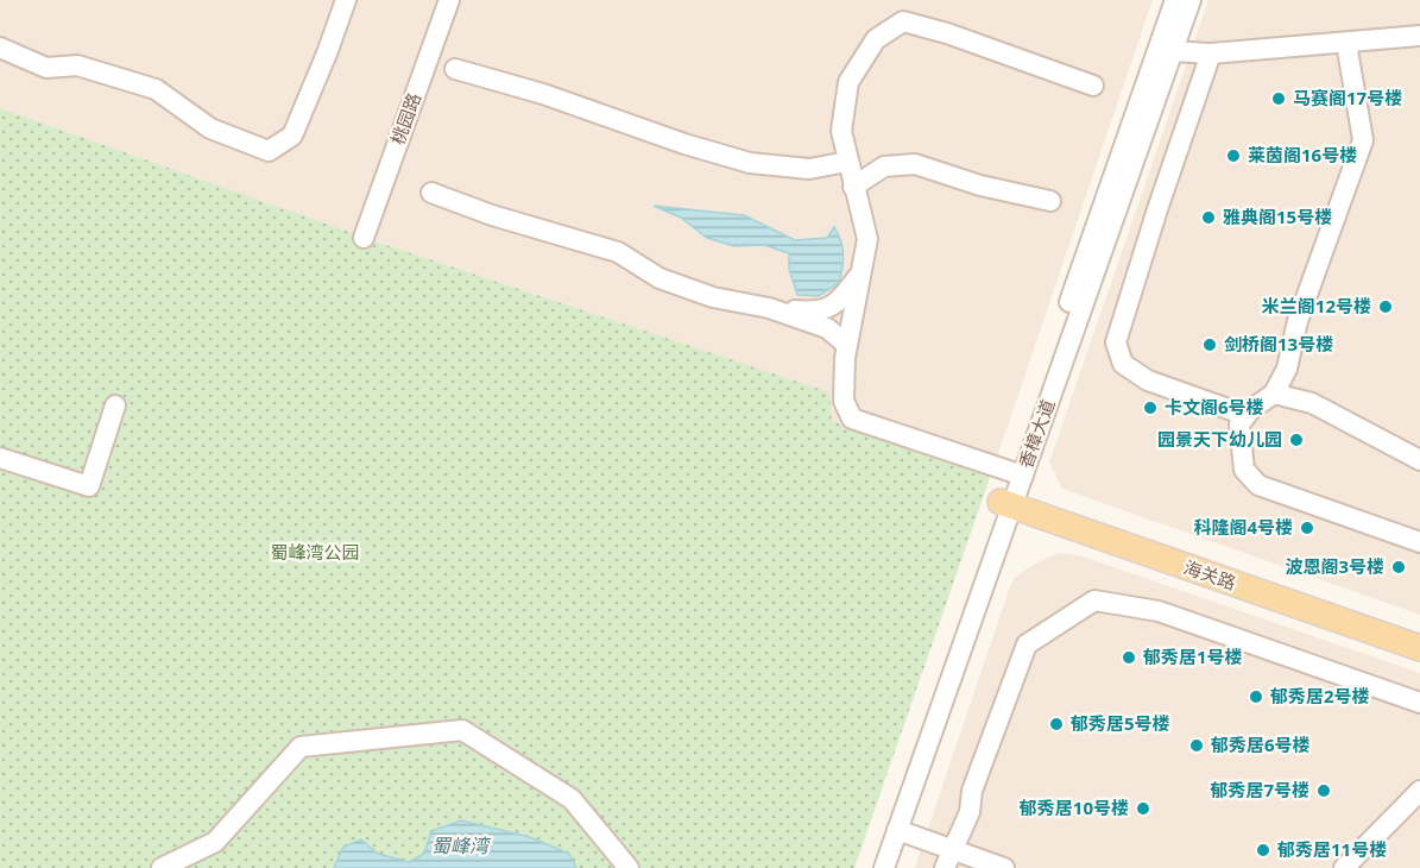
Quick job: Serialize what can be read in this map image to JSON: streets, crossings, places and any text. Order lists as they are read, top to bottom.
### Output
{
  "streets": {
    "main road": ["海关路"],
    "street": ["桃园路", "香樟大道"]
  },
  "crossings": [
    ["香樟大道", "海关路"]
  ],
  "water": ["蜀峰湾"],
  "parks": ["蜀峰湾公园"],
  "places": [
    "马赛阁17号楼",
    "莱茵阁16号楼",
    "雅典阁15号楼",
    "米兰阁12号楼",
    "剑桥阁13号楼",
    "卡文阁6号楼",
    "园景天下幼儿园",
    "科隆阁4号楼",
    "波恩阁3号楼",
    "郁秀居1号楼",
    "郁秀居2号楼",
    "郁秀居5号楼",
    "郁秀居6号楼",
    "郁秀居7号楼",
    "郁秀居10号楼",
    "郁秀居11号楼"
  ]
}
